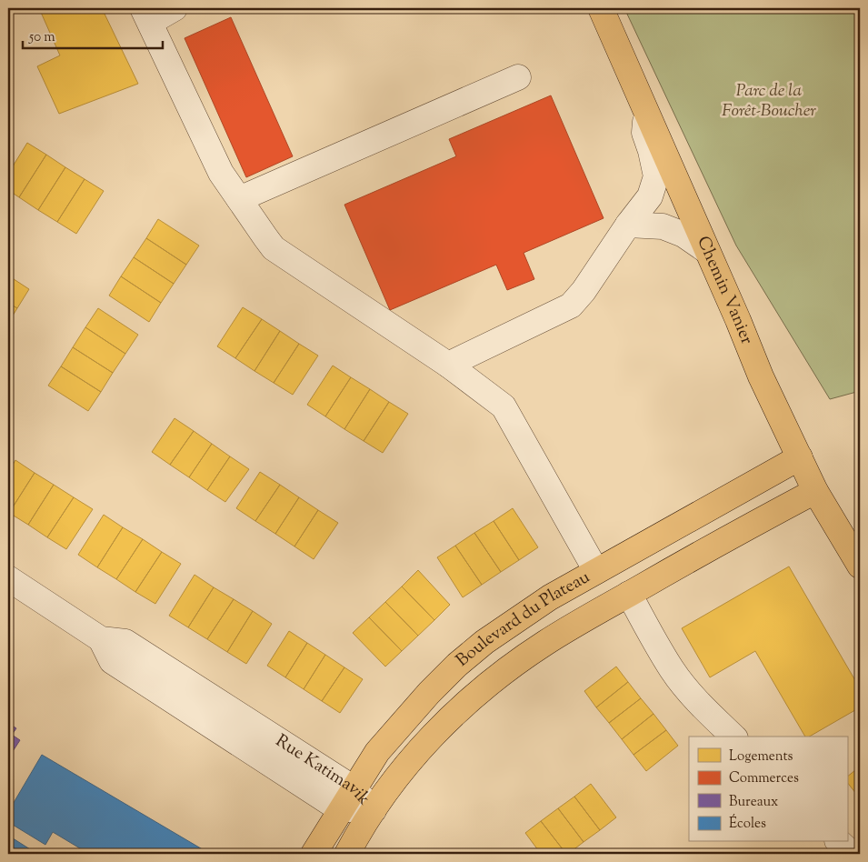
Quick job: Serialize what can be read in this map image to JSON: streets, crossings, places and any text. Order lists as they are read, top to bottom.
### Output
{
  "streets": {
    "main road": ["Chemin Vanier", "Boulevard du Plateau"],
    "street": ["Rue Katimavik"]
  },
  "crossings": [
    ["Chemin Vanier", "Boulevard du Plateau"],
    ["Boulevard du Plateau", "Rue Katimavik"]
  ],
  "parks": ["Parc de la Forêt-Boucher"],
  "legend": [
    "Logements",
    "Commerces",
    "Bureaux",
    "Écoles"
  ],
  "scale_bar": "50 m"
}
